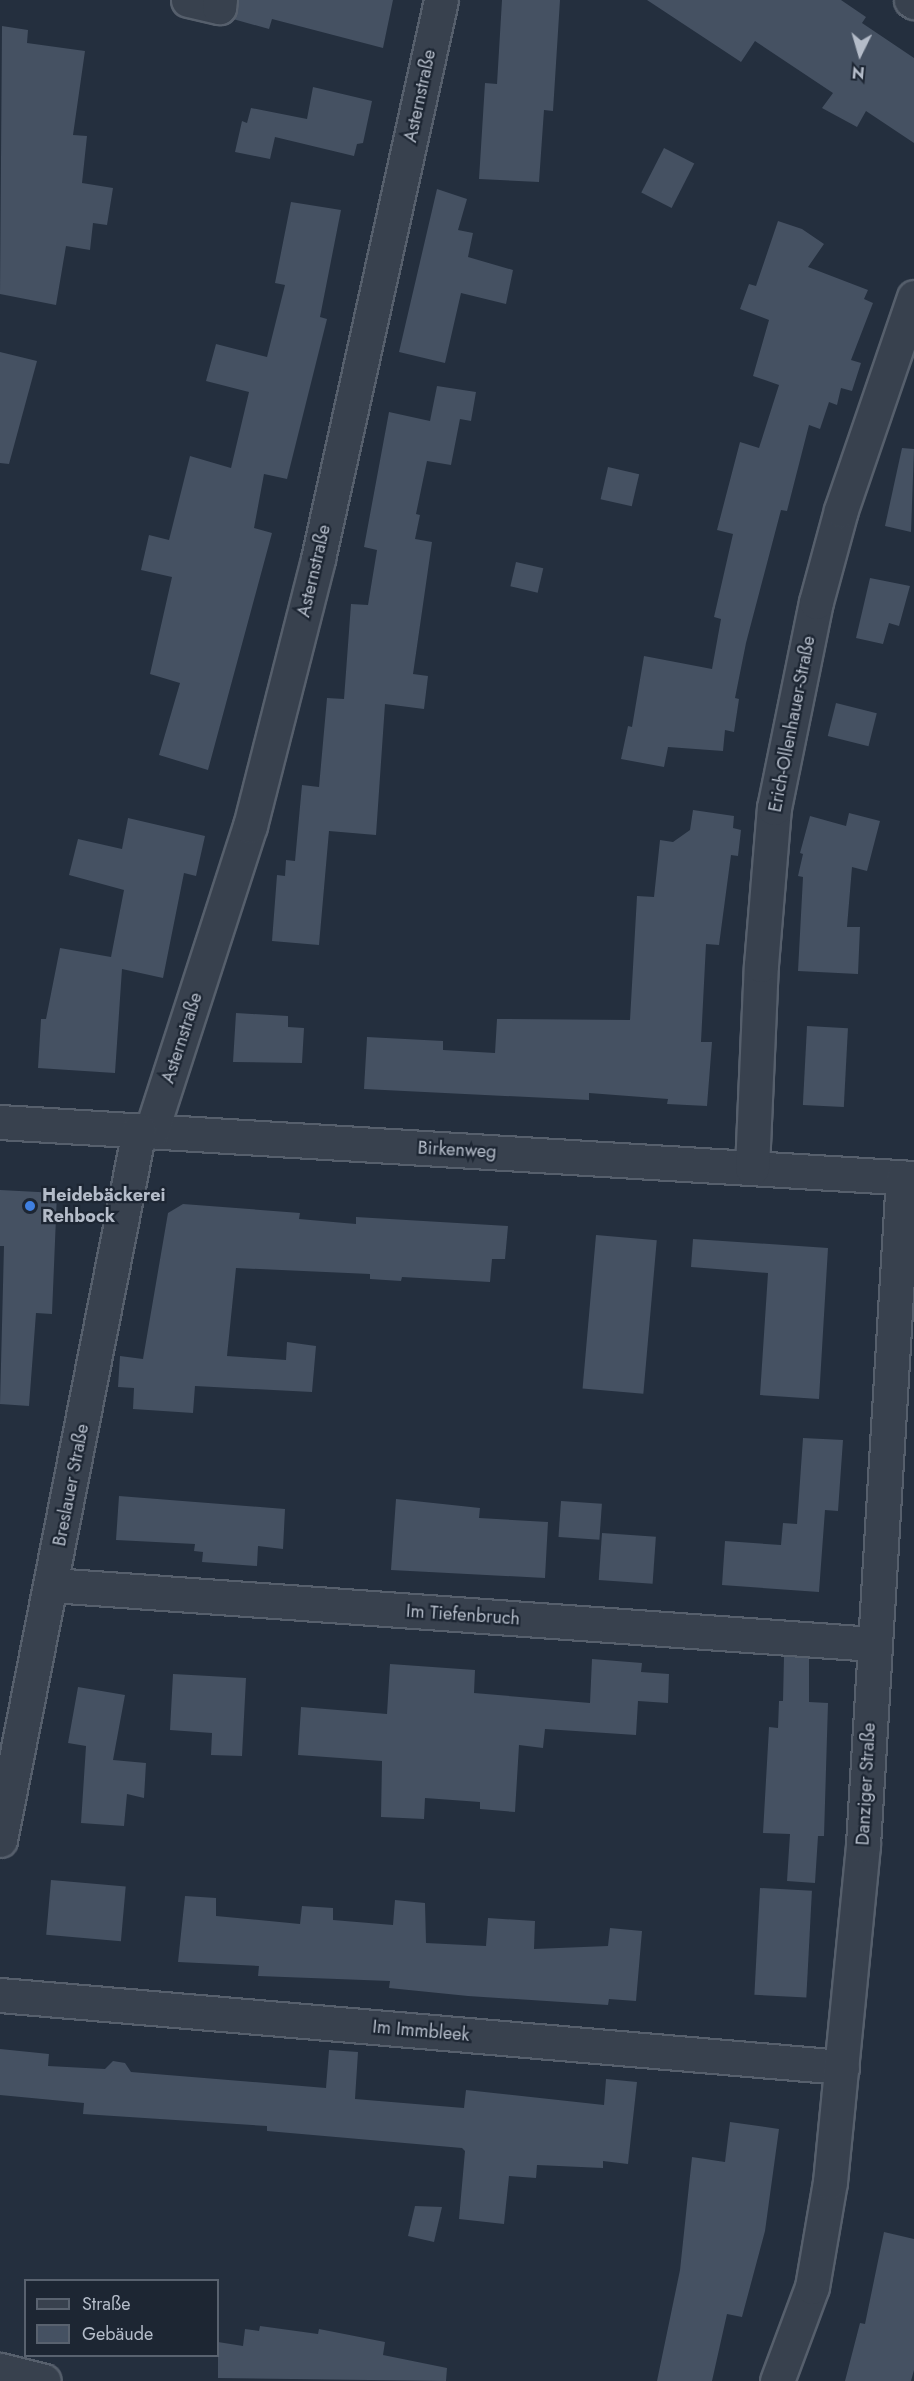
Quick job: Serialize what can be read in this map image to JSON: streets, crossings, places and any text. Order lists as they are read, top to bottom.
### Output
{
  "streets": {
    "street": [
      "Asternstraße",
      "Erich-Ollenhauer-Straße",
      "Birkenweg",
      "Breslauer Straße",
      "Im Tiefenbruch",
      "Danziger Straße",
      "Im Immbleek"
    ]
  },
  "crossings": [
    ["Asternstraße", "Birkenweg"],
    ["Asternstraße", "Breslauer Straße"],
    ["Erich-Ollenhauer-Straße", "Birkenweg"],
    ["Birkenweg", "Breslauer Straße"],
    ["Birkenweg", "Danziger Straße"],
    ["Breslauer Straße", "Im Tiefenbruch"],
    ["Im Tiefenbruch", "Danziger Straße"],
    ["Danziger Straße", "Im Immbleek"]
  ],
  "places": ["Heidebäckerei Rehbock"],
  "legend": ["Straße", "Gebäude"],
  "north": "bottom"
}
